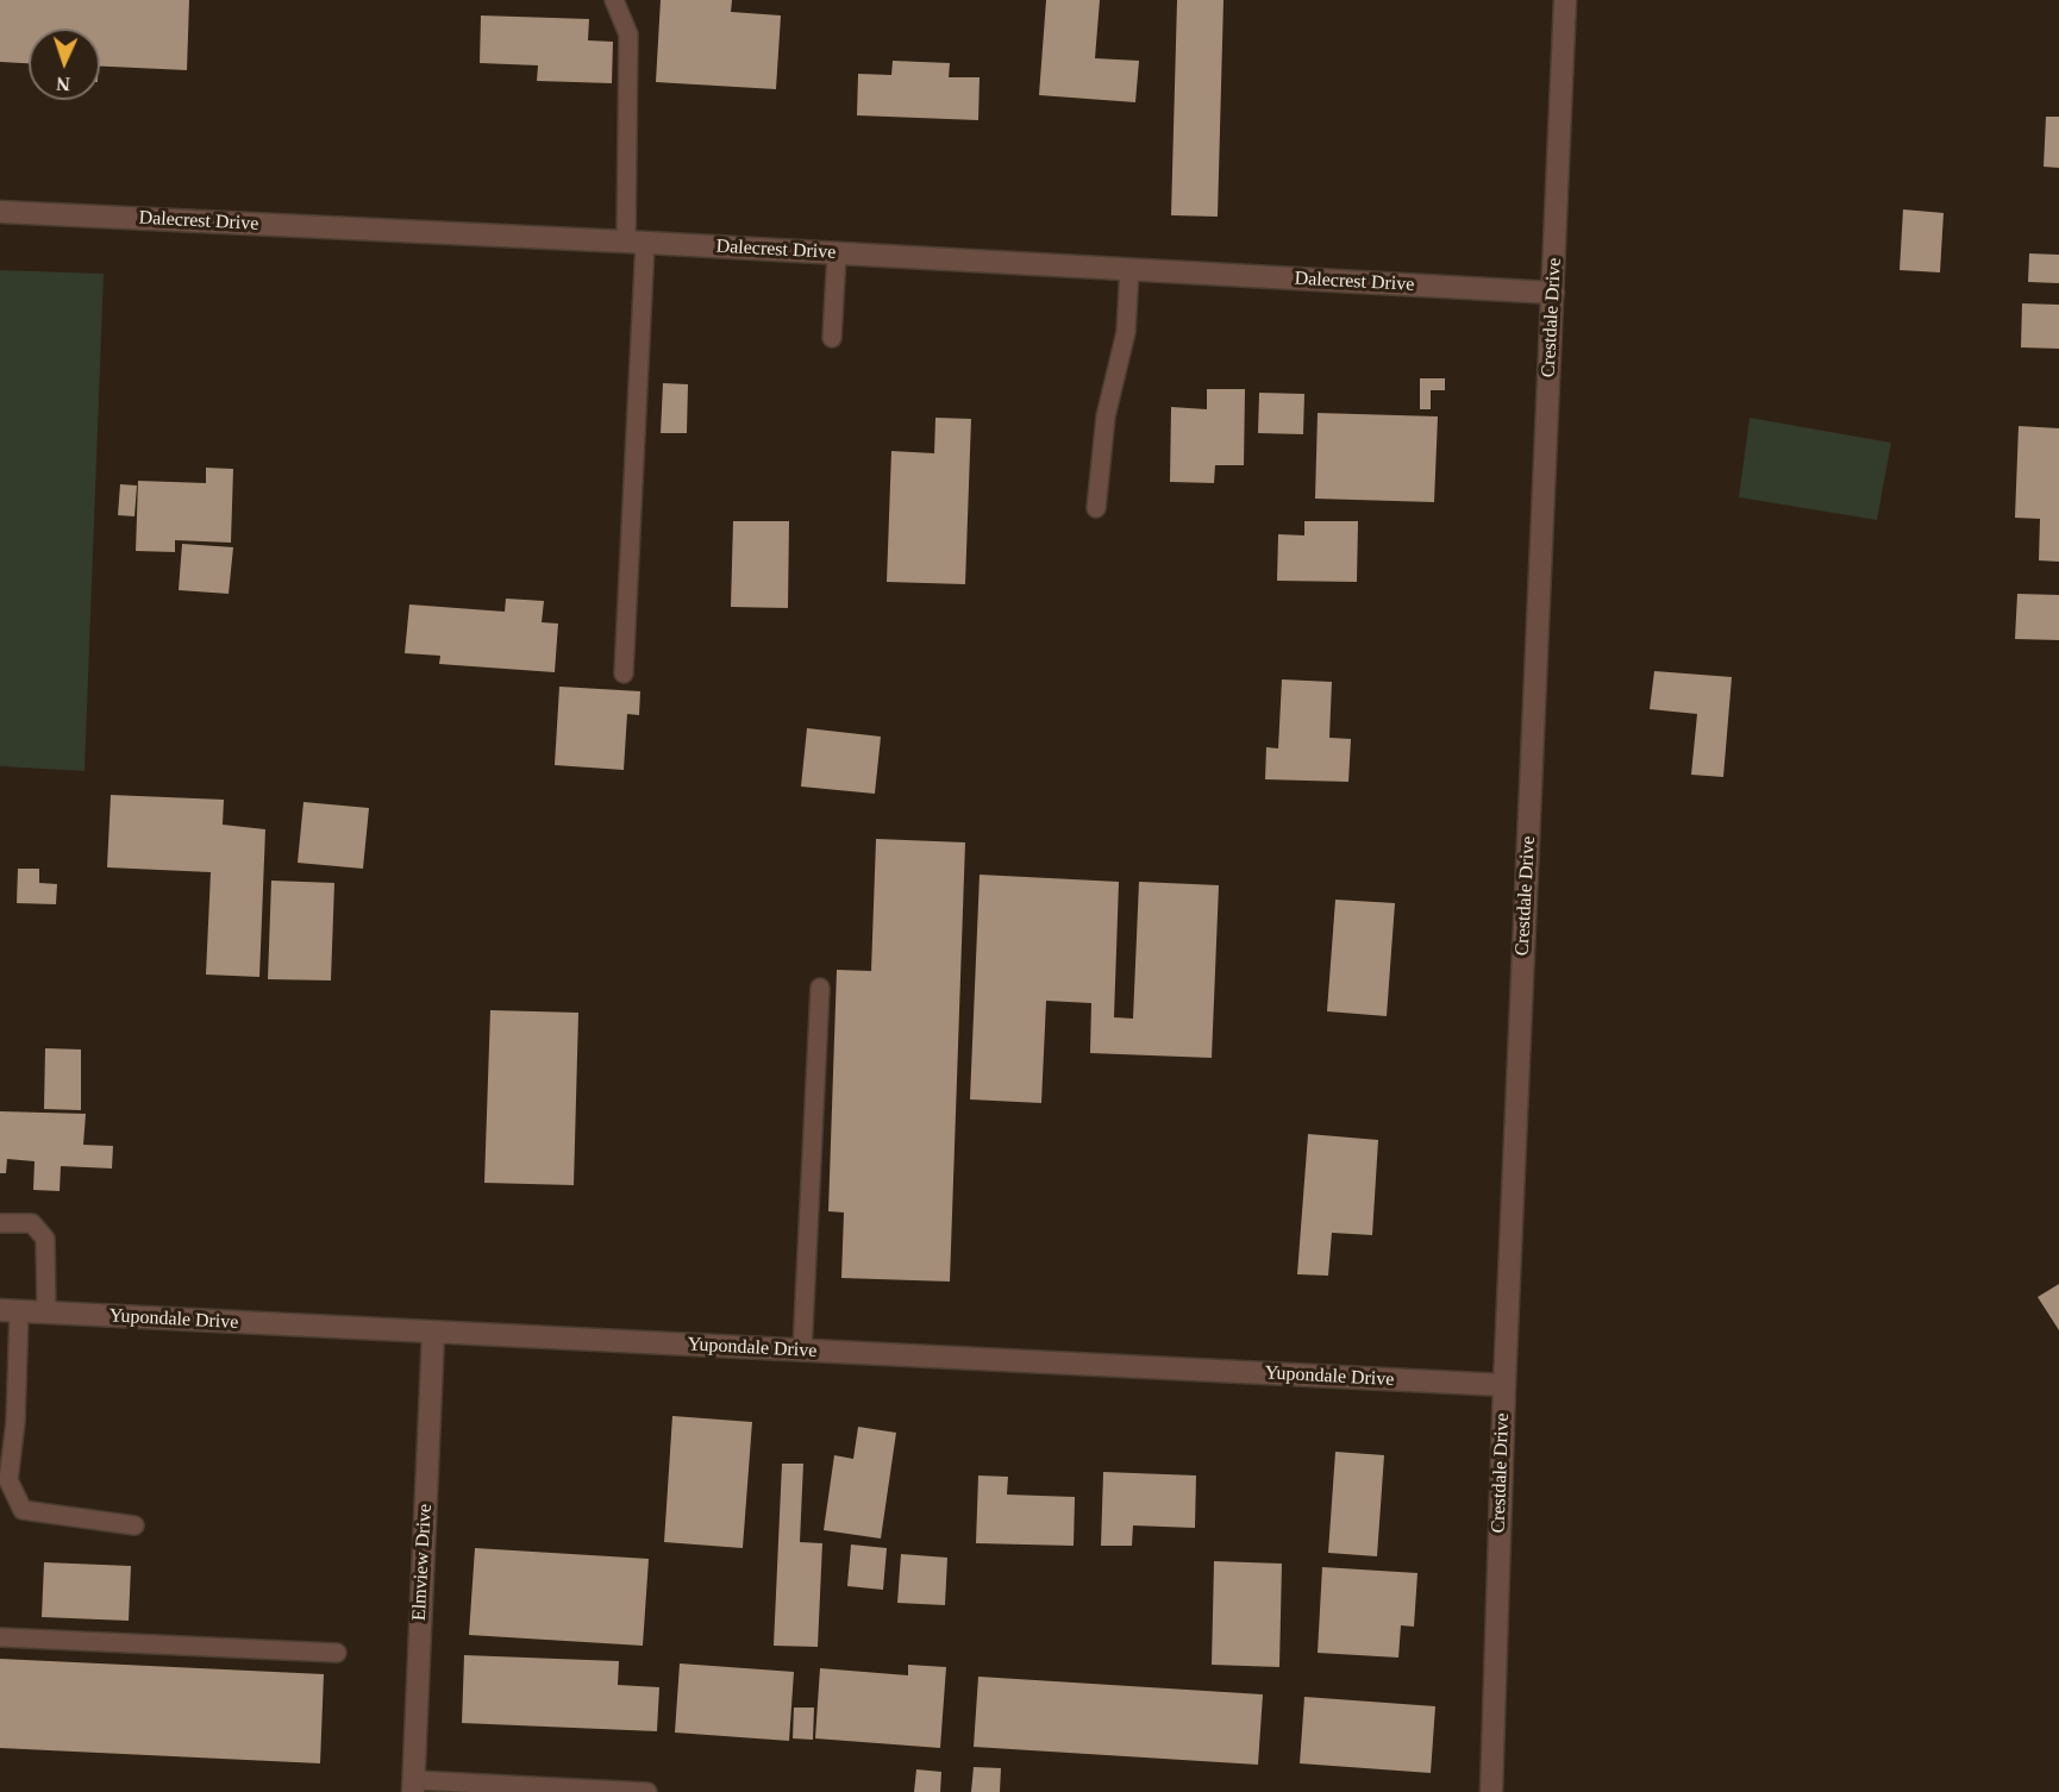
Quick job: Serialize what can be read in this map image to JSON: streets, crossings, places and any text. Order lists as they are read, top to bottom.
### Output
{
  "streets": {
    "street": [
      "Dalecrest Drive",
      "Crestdale Drive",
      "Yupondale Drive",
      "Elmview Drive"
    ]
  },
  "crossings": [
    ["Dalecrest Drive", "Crestdale Drive"],
    ["Crestdale Drive", "Yupondale Drive"],
    ["Yupondale Drive", "Elmview Drive"]
  ],
  "north": "bottom"
}
